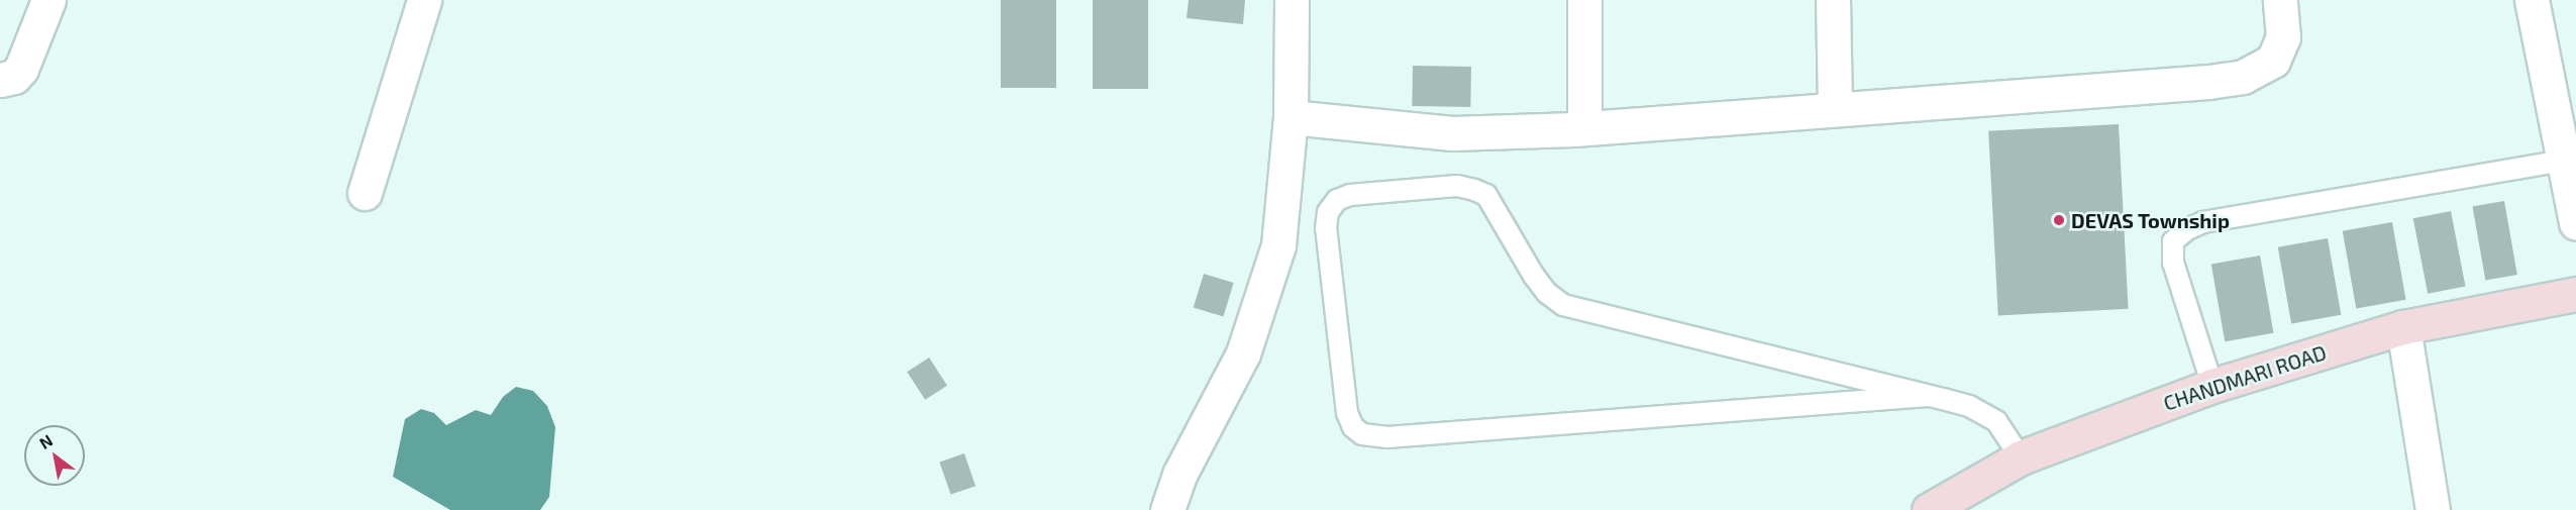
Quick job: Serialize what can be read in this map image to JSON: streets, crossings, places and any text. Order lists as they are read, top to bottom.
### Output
{
  "streets": {
    "street": ["CHANDMARI ROAD"]
  },
  "places": ["DEVAS Township"],
  "north": "top left"
}
